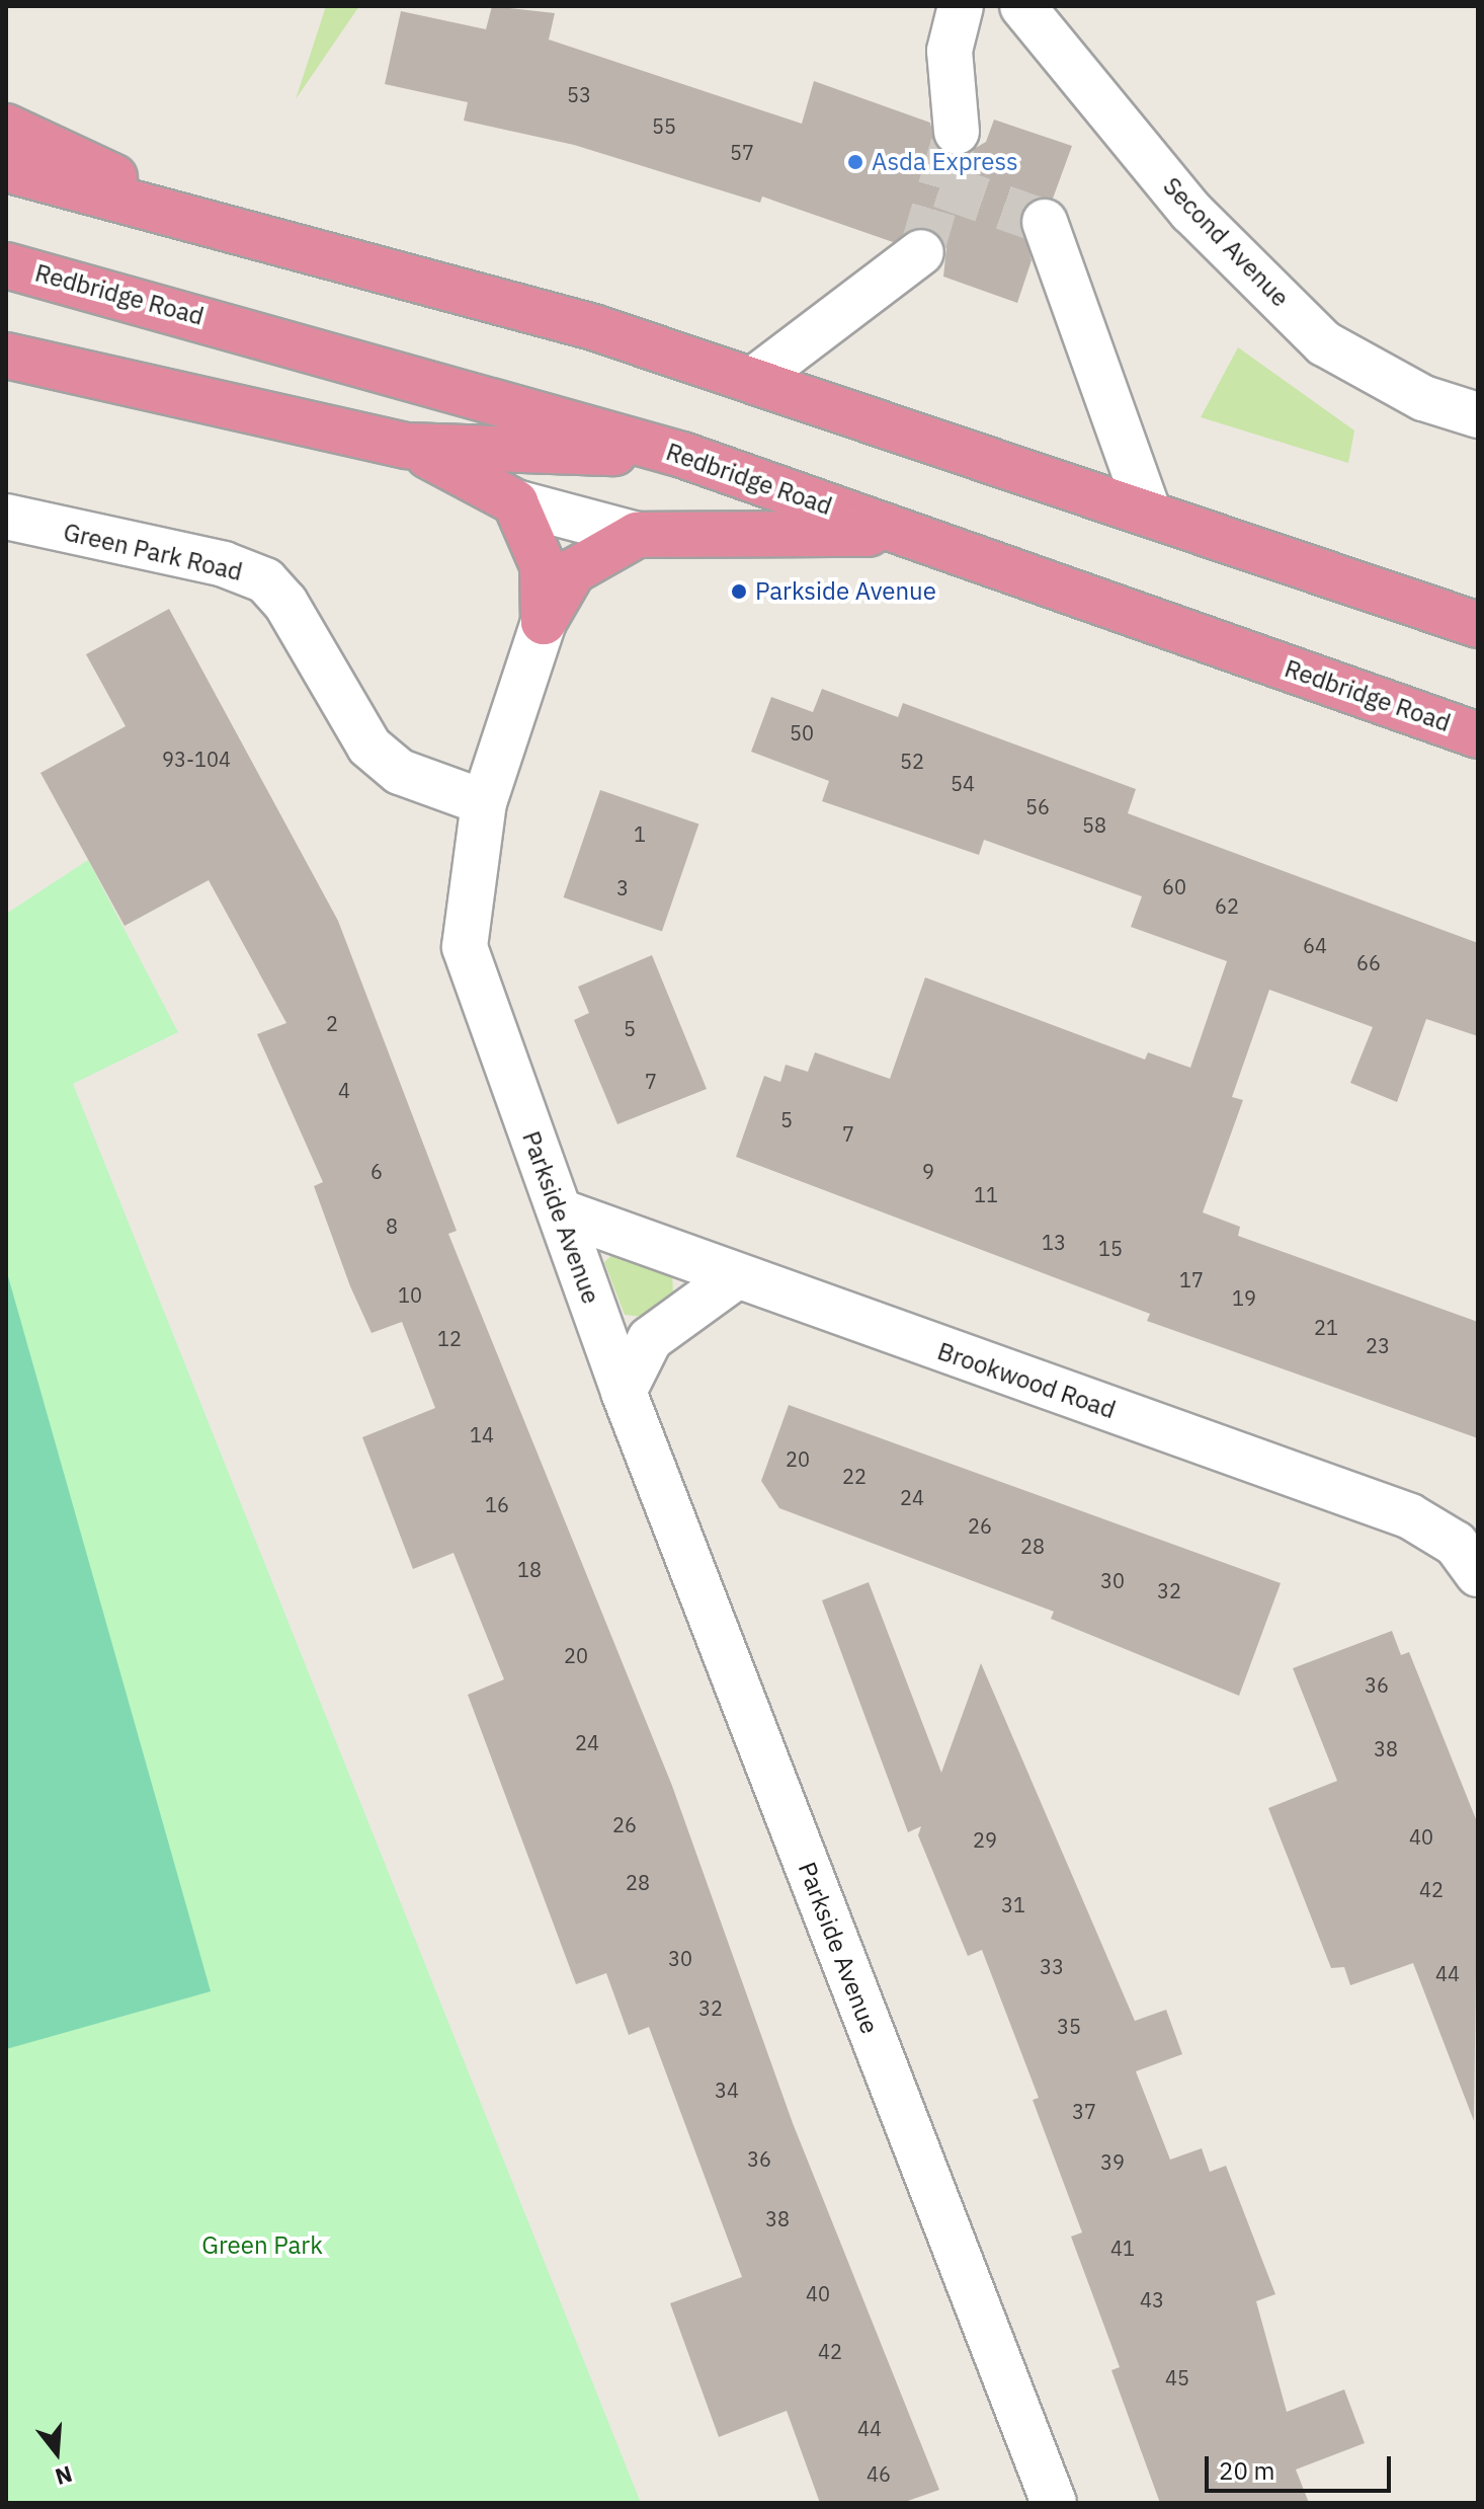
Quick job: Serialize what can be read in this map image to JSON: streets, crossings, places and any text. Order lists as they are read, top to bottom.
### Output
{
  "streets": {
    "highway": ["Redbridge Road"],
    "street": [
      "Second Avenue",
      "Green Park Road",
      "Parkside Avenue",
      "Brookwood Road"
    ]
  },
  "crossings": [
    ["Green Park Road", "Parkside Avenue"],
    ["Parkside Avenue", "Brookwood Road"]
  ],
  "parks": ["Green Park"],
  "places": ["Asda Express", "Parkside Avenue"],
  "house_numbers": [
    "53",
    "55",
    "57",
    "50",
    "93-104",
    "52",
    "54",
    "56",
    "58",
    "1",
    "60",
    "3",
    "62",
    "64",
    "66",
    "2",
    "5",
    "7",
    "4",
    "5",
    "7",
    "6",
    "9",
    "11",
    "8",
    "13",
    "15",
    "17",
    "10",
    "19",
    "21",
    "12",
    "23",
    "14",
    "20",
    "22",
    "24",
    "16",
    "26",
    "28",
    "18",
    "30",
    "32",
    "20",
    "36",
    "24",
    "38",
    "26",
    "40",
    "29",
    "28",
    "42",
    "31",
    "30",
    "33",
    "44",
    "32",
    "35",
    "34",
    "37",
    "36",
    "39",
    "38",
    "41",
    "40",
    "43",
    "42",
    "45",
    "44",
    "46"
  ],
  "scale_bar": "20 m",
  "north": "bottom"
}
